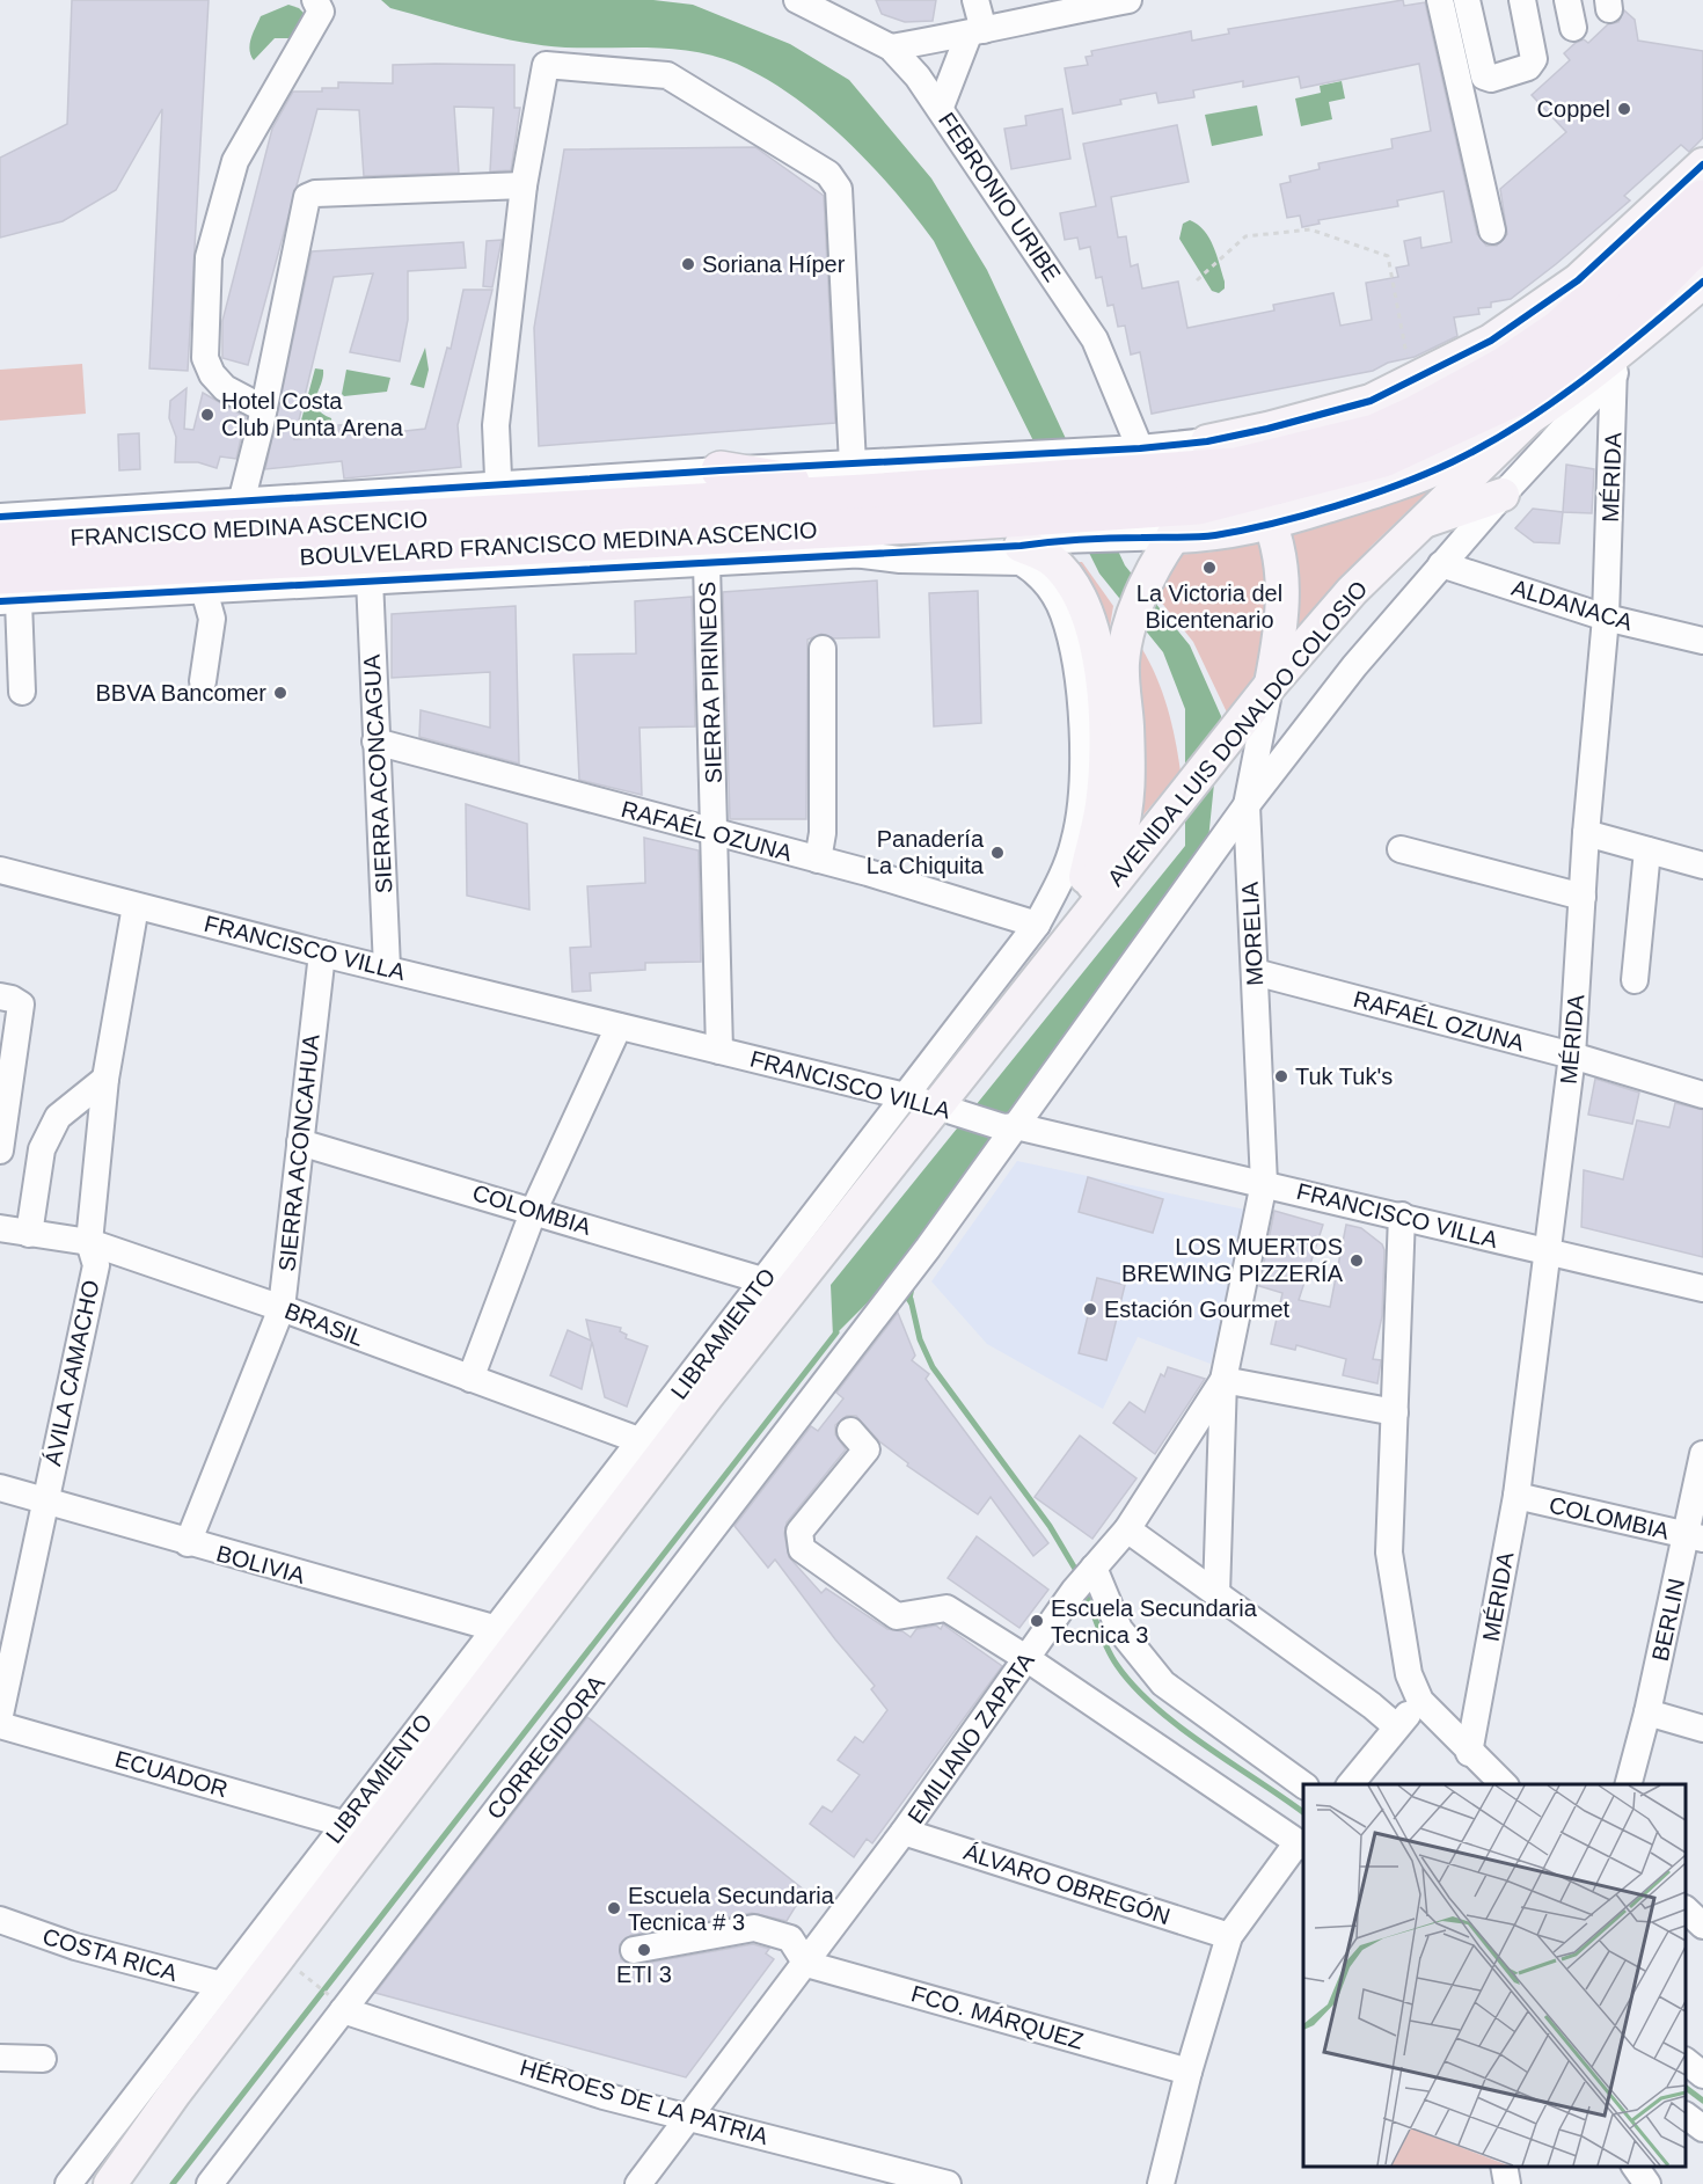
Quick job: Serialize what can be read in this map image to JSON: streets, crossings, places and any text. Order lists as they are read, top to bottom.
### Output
{
  "streets": {
    "highway": ["BOULVELARD FRANCISCO MEDINA ASCENCIO"],
    "main road": ["AVENIDA LUIS DONALDO COLOSIO"],
    "street": [
      "FEBRONIO URIBE",
      "MÉRIDA",
      "ALDANACA",
      "SIERRA PIRINEOS",
      "SIERRA ACONCAGUA",
      "RAFAÉL OZUNA",
      "MORELIA",
      "FRANCISCO VILLA",
      "SIERRA ACONCAHUA",
      "COLOMBIA",
      "BRASIL",
      "LIBRAMIENTO",
      "ÁVILA CAMACHO",
      "BOLIVIA",
      "BERLIN",
      "EMILIANO ZAPATA",
      "CORREGIDORA",
      "ECUADOR",
      "ÁLVARO OBREGÓN",
      "COSTA RICA",
      "FCO. MÁRQUEZ",
      "HÉROES DE LA PATRIA"
    ],
    "cycle path": ["FRANCISCO MEDINA ASCENCIO"]
  },
  "crossings": [
    ["MÉRIDA", "ALDANACA"],
    ["MÉRIDA", "RAFAÉL OZUNA"],
    ["MÉRIDA", "FRANCISCO VILLA"],
    ["MÉRIDA", "COLOMBIA"],
    ["MÉRIDA", "CORREGIDORA"],
    ["ALDANACA", "CORREGIDORA"],
    ["SIERRA PIRINEOS", "RAFAÉL OZUNA"],
    ["SIERRA PIRINEOS", "FRANCISCO VILLA"],
    ["AVENIDA LUIS DONALDO COLOSIO", "MORELIA"],
    ["AVENIDA LUIS DONALDO COLOSIO", "FRANCISCO VILLA"],
    ["AVENIDA LUIS DONALDO COLOSIO", "LIBRAMIENTO"],
    ["AVENIDA LUIS DONALDO COLOSIO", "BOLIVIA"],
    ["SIERRA ACONCAGUA", "RAFAÉL OZUNA"],
    ["SIERRA ACONCAGUA", "FRANCISCO VILLA"],
    ["RAFAÉL OZUNA", "MORELIA"],
    ["RAFAÉL OZUNA", "LIBRAMIENTO"],
    ["MORELIA", "FRANCISCO VILLA"],
    ["MORELIA", "EMILIANO ZAPATA"],
    ["MORELIA", "CORREGIDORA"],
    ["FRANCISCO VILLA", "SIERRA ACONCAHUA"],
    ["FRANCISCO VILLA", "LIBRAMIENTO"],
    ["FRANCISCO VILLA", "ÁVILA CAMACHO"],
    ["FRANCISCO VILLA", "EMILIANO ZAPATA"],
    ["FRANCISCO VILLA", "CORREGIDORA"],
    ["SIERRA ACONCAHUA", "COLOMBIA"],
    ["SIERRA ACONCAHUA", "BRASIL"],
    ["SIERRA ACONCAHUA", "BOLIVIA"],
    ["COLOMBIA", "LIBRAMIENTO"],
    ["COLOMBIA", "BERLIN"],
    ["BRASIL", "LIBRAMIENTO"],
    ["BRASIL", "ÁVILA CAMACHO"],
    ["LIBRAMIENTO", "BOLIVIA"],
    ["LIBRAMIENTO", "ECUADOR"],
    ["LIBRAMIENTO", "COSTA RICA"],
    ["ÁVILA CAMACHO", "BOLIVIA"],
    ["EMILIANO ZAPATA", "ÁLVARO OBREGÓN"],
    ["EMILIANO ZAPATA", "FCO. MÁRQUEZ"],
    ["EMILIANO ZAPATA", "HÉROES DE LA PATRIA"],
    ["CORREGIDORA", "HÉROES DE LA PATRIA"]
  ],
  "places": [
    "Coppel",
    "Soriana Híper",
    "Hotel Costa Club Punta Arena",
    "La Victoria del Bicentenario",
    "BBVA Bancomer",
    "Panadería La Chiquita",
    "Tuk Tuk's",
    "LOS MUERTOS BREWING PIZZERÍA",
    "Estación Gourmet",
    "Escuela Secundaria Tecnica 3",
    "Escuela Secundaria Tecnica # 3",
    "ETI 3"
  ]
}
